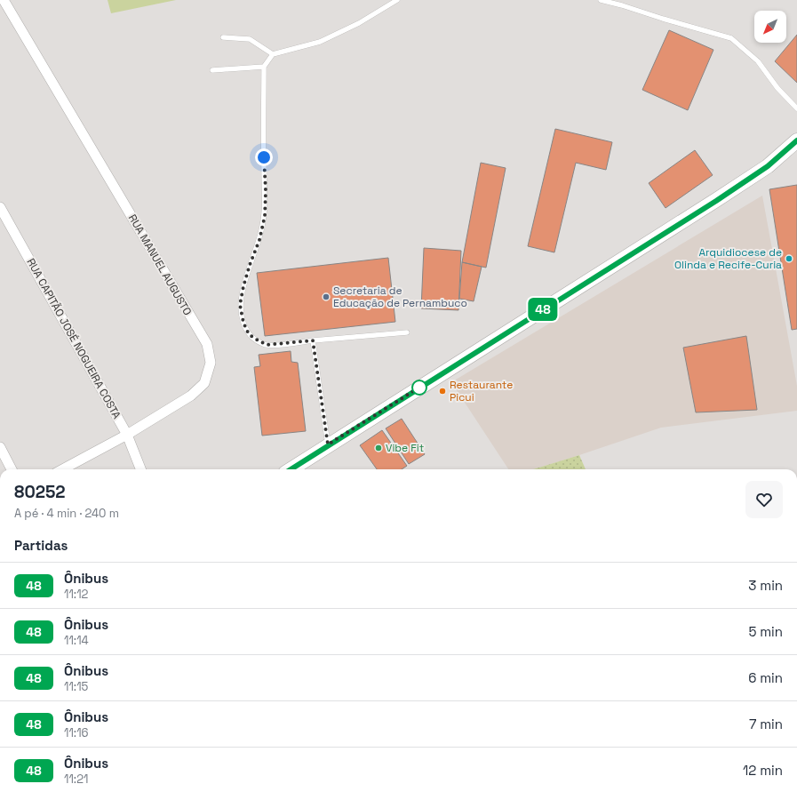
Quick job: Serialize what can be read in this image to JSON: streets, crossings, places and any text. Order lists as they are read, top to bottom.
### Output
{
  "streets": {
    "street": ["RUA MANUEL AUGUSTO", "RUA CAPITÃO JOSÉ NOGUEIRA COSTA"]
  },
  "crossings": [
    ["RUA MANUEL AUGUSTO", "RUA CAPITÃO JOSÉ NOGUEIRA COSTA"]
  ],
  "places": [
    "Arquidiocese de Olinda e Recife-Curia",
    "Secretaria de Educação de Pernambuco",
    "Restaurante Picui",
    "Vibe Fit"
  ],
  "lines": ["bus line 48"],
  "north": "bottom left",
  "page": {
    "on_map": "48",
    "heading": [
      ["80252", "A pé · 4 min · 240 m"],
      "Partidas"
    ],
    "list": [
      {
        "mark": "48",
        "name": "Ônibus",
        "note": "11:12",
        "value": "3 min"
      },
      {
        "mark": "48",
        "name": "Ônibus",
        "note": "11:14",
        "value": "5 min"
      },
      {
        "mark": "48",
        "name": "Ônibus",
        "note": "11:15",
        "value": "6 min"
      },
      {
        "mark": "48",
        "name": "Ônibus",
        "note": "11:16",
        "value": "7 min"
      },
      {
        "mark": "48",
        "name": "Ônibus",
        "note": "11:21",
        "value": "12 min"
      }
    ]
  }
}
